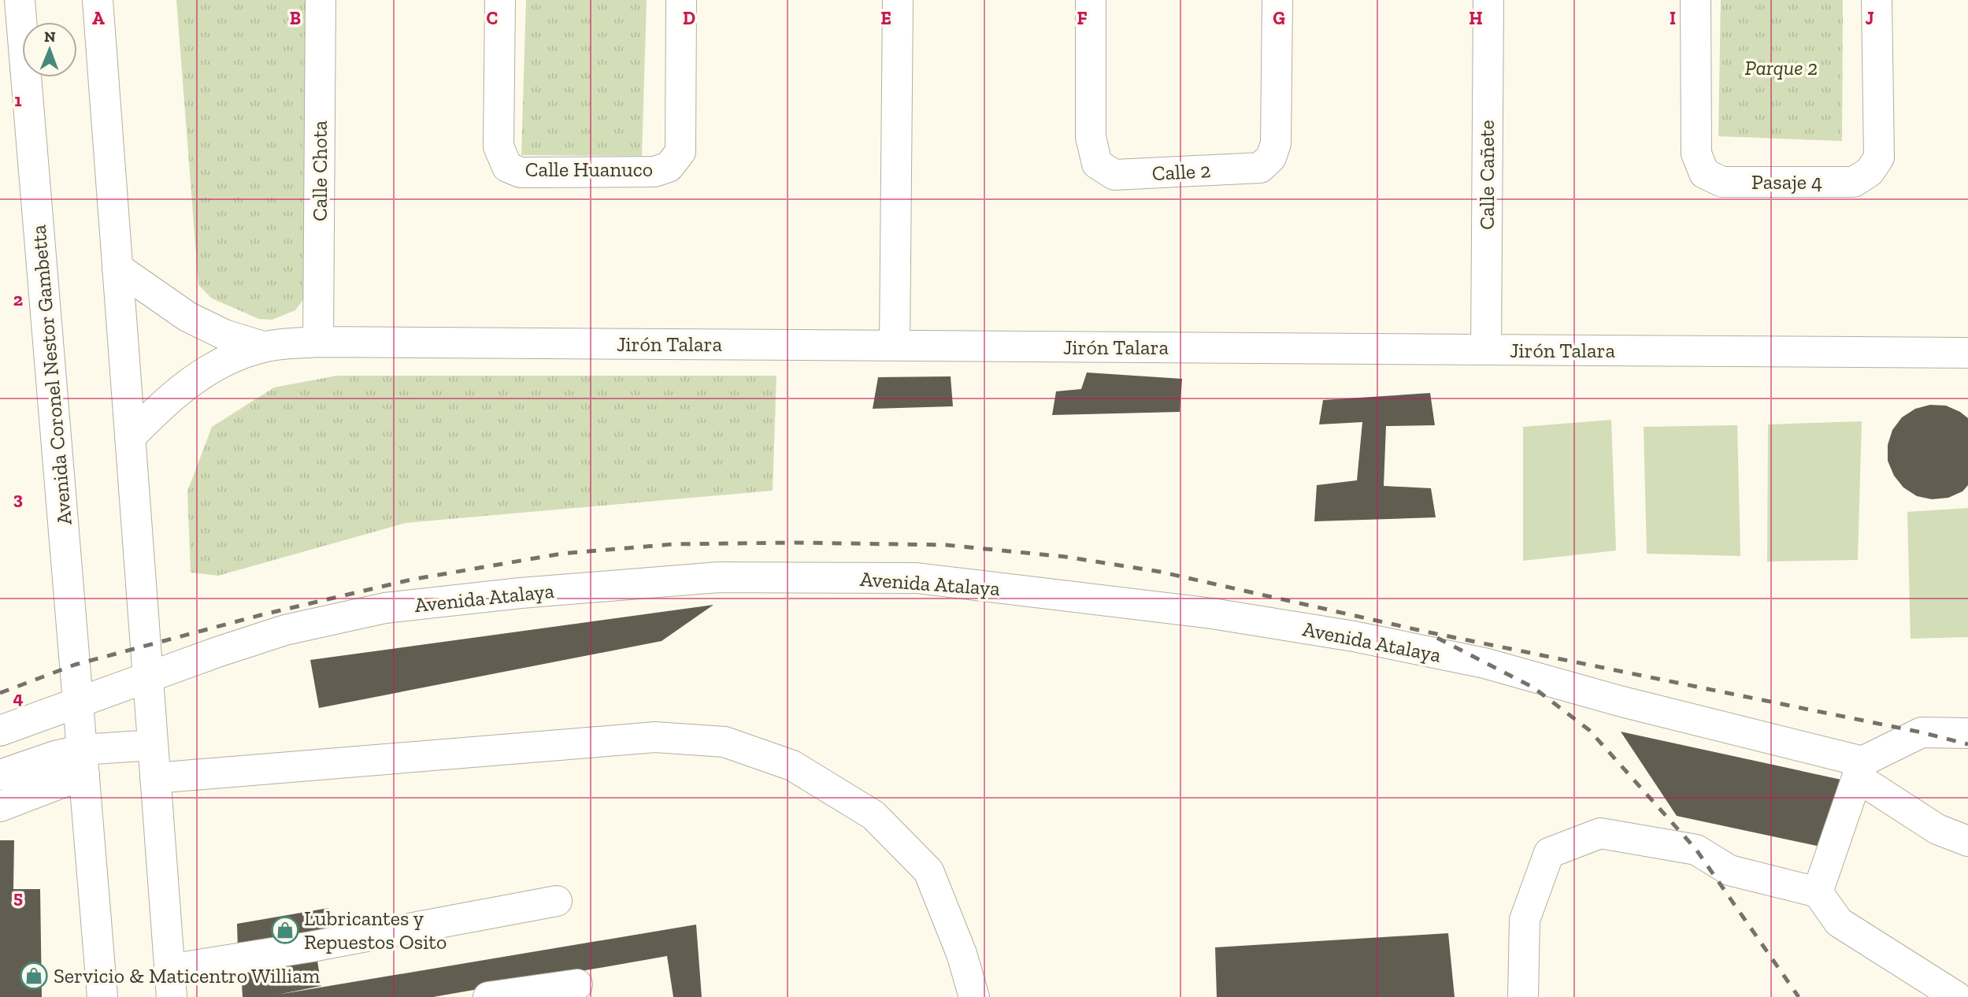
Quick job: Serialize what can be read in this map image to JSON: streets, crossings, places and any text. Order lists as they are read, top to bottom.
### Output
{
  "streets": {
    "street": [
      "Calle Huanuco",
      "Calle Chota",
      "Calle 2",
      "Calle Cañete",
      "Pasaje 4",
      "Jirón Talara",
      "Avenida Coronel Nestor Gambetta",
      "Avenida Atalaya"
    ]
  },
  "crossings": [
    ["Calle Chota", "Jirón Talara"],
    ["Calle Cañete", "Jirón Talara"],
    ["Avenida Coronel Nestor Gambetta", "Avenida Atalaya"]
  ],
  "parks": ["Parque 2"],
  "places": {
    "shop": ["Lubricantes y Repuestos Osito", "Servicio & Maticentro William"]
  },
  "north": "top",
  "grid": {
    "columns": [
      "A",
      "B",
      "C",
      "D",
      "E",
      "F",
      "G",
      "H",
      "I",
      "J"
    ],
    "rows": [
      "1",
      "2",
      "3",
      "4",
      "5"
    ]
  }
}
